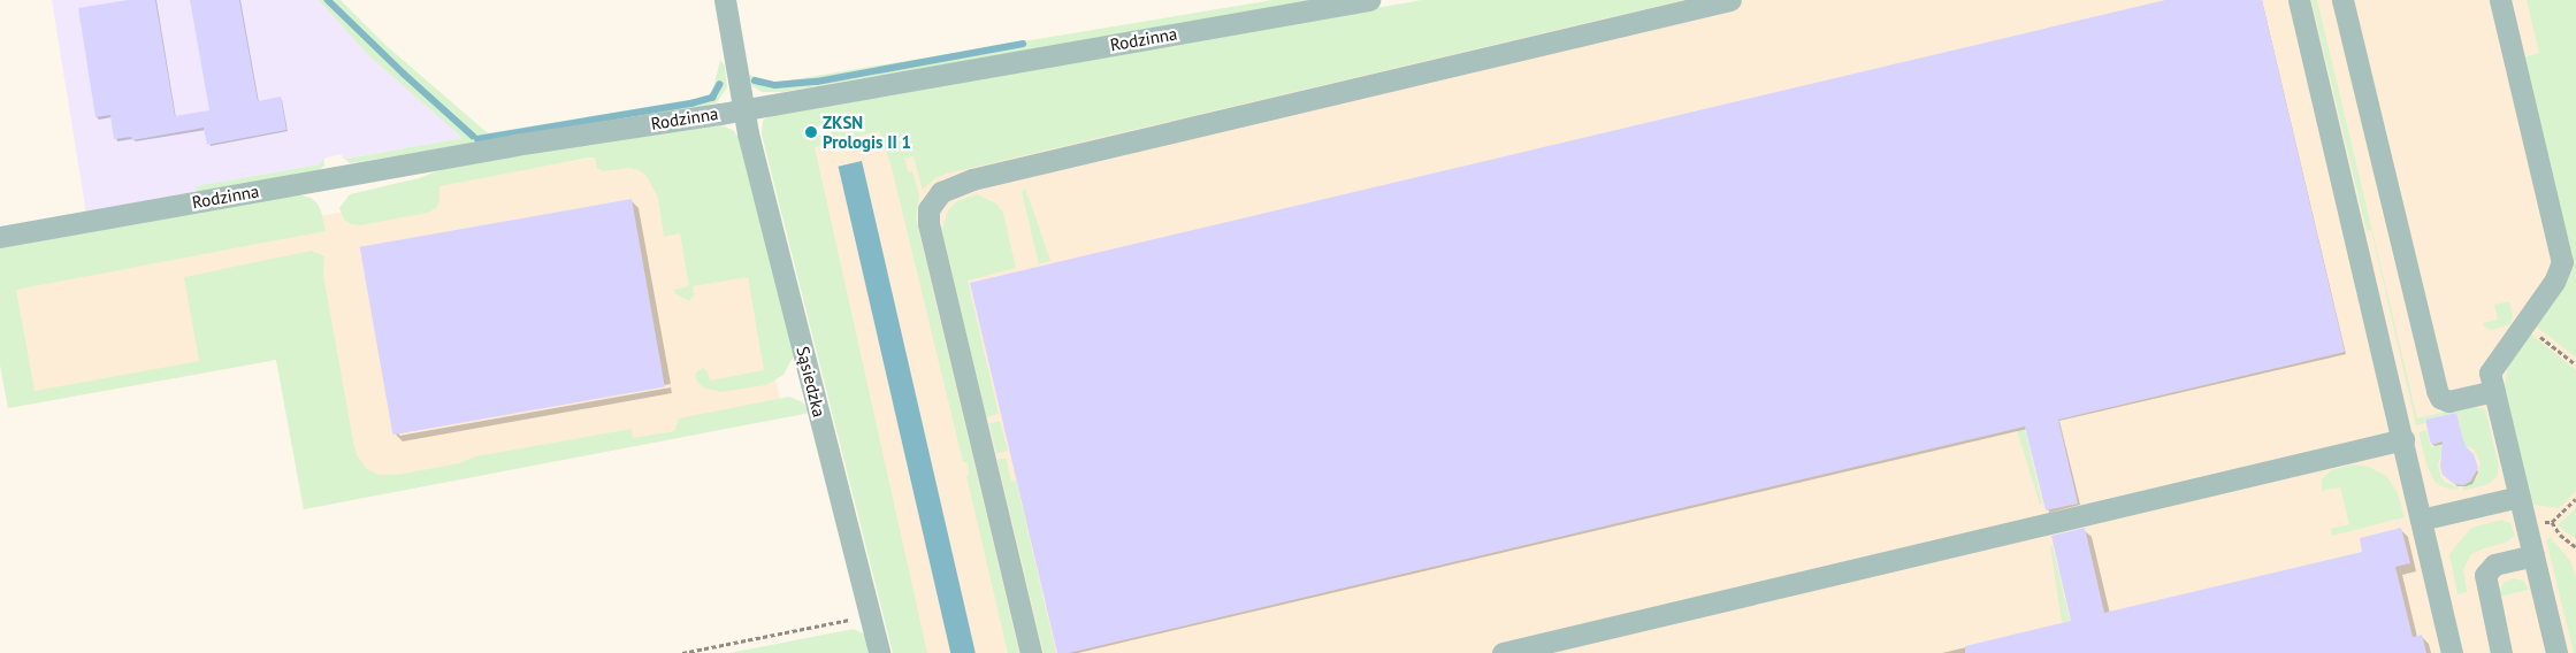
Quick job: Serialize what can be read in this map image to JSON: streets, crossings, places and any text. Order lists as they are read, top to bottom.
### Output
{
  "streets": {
    "street": ["Rodzinna", "Sąsiedzka"]
  },
  "crossings": [
    ["Rodzinna", "Sąsiedzka"]
  ],
  "places": ["ZKSN Prologis II 1"]
}
